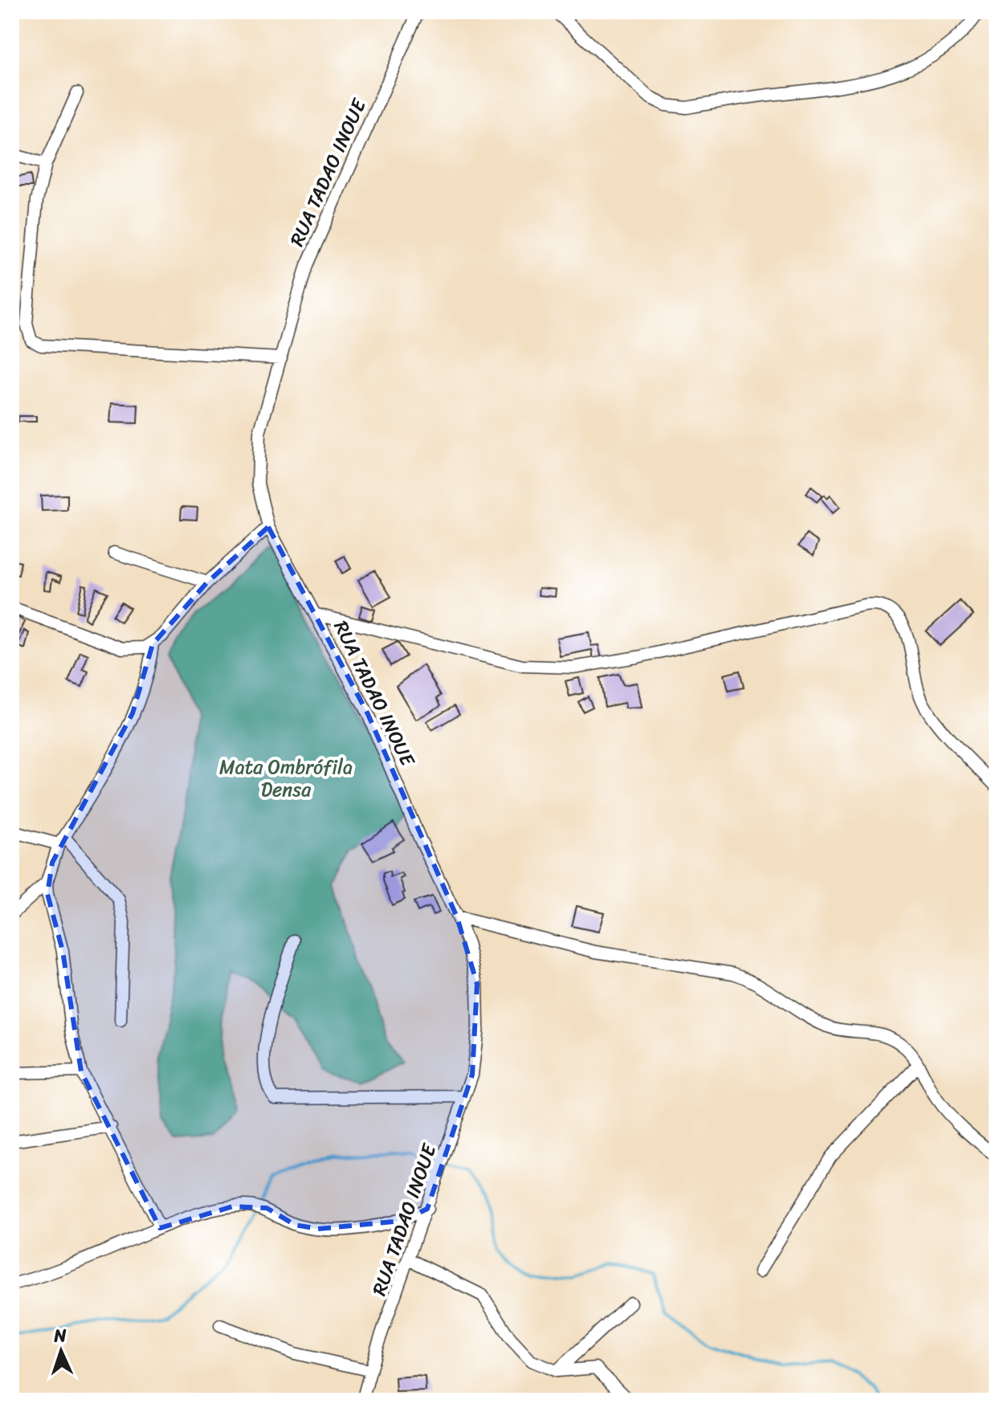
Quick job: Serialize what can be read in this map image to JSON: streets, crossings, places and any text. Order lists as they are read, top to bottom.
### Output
{
  "streets": {
    "street": ["RUA TADAO INOUE"]
  },
  "parks": ["Mata Ombrófila Densa"],
  "north": "top"
}
